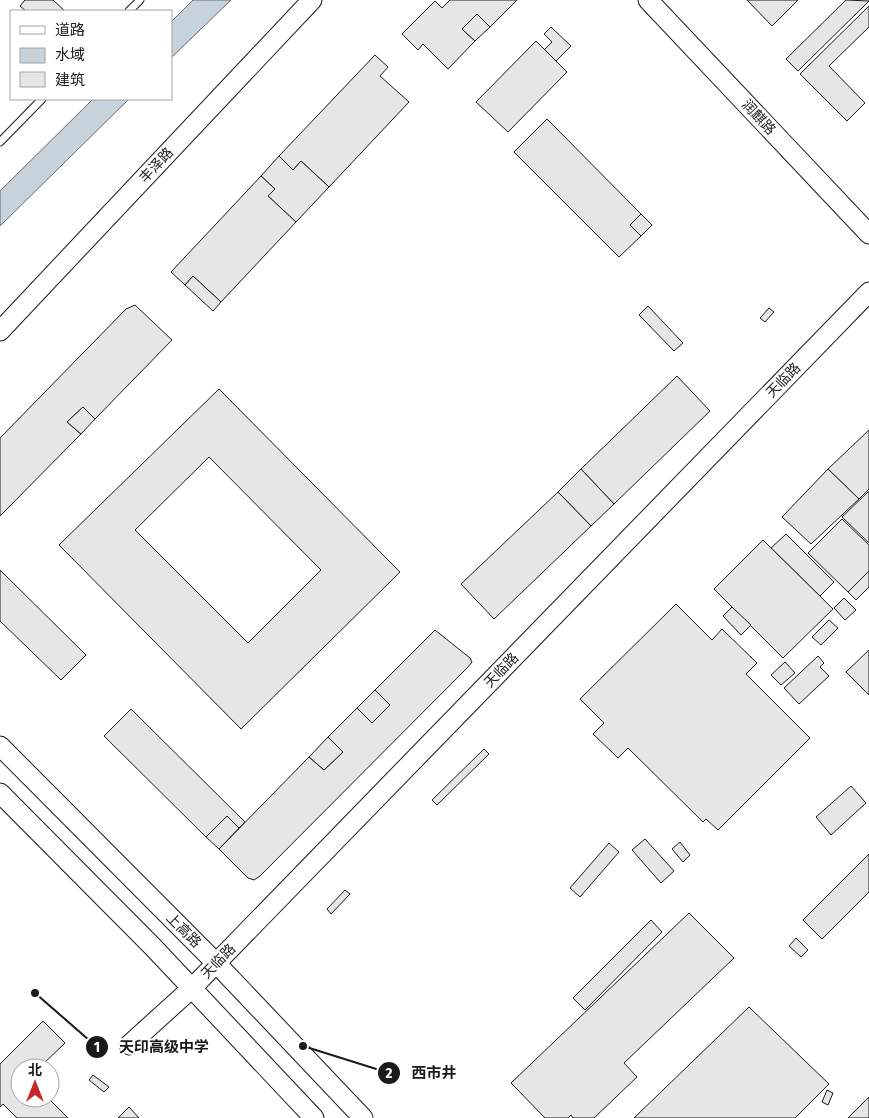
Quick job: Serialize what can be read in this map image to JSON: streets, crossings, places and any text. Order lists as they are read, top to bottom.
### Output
{
  "streets": {
    "main road": [
      "润麒路",
      "丰泽路",
      "天临路",
      "上高路"
    ]
  },
  "crossings": [
    ["天临路", "上高路"]
  ],
  "places": ["天印高级中学", "西市井"],
  "legend": ["道路", "水域", "建筑"],
  "north": "top"
}
